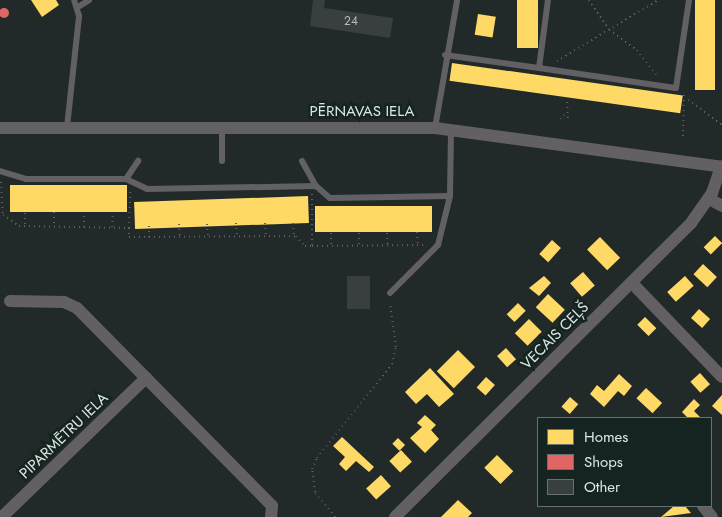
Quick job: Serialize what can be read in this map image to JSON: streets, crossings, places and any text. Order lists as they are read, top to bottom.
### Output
{
  "streets": {
    "street": ["PĒRNAVAS IELA", "VECAIS CEĻŠ", "PIPARMĒTRU IELA"]
  },
  "crossings": [
    ["PĒRNAVAS IELA", "VECAIS CEĻŠ"]
  ],
  "house_numbers": ["24"],
  "legend": ["Homes", "Shops", "Other"]
}
